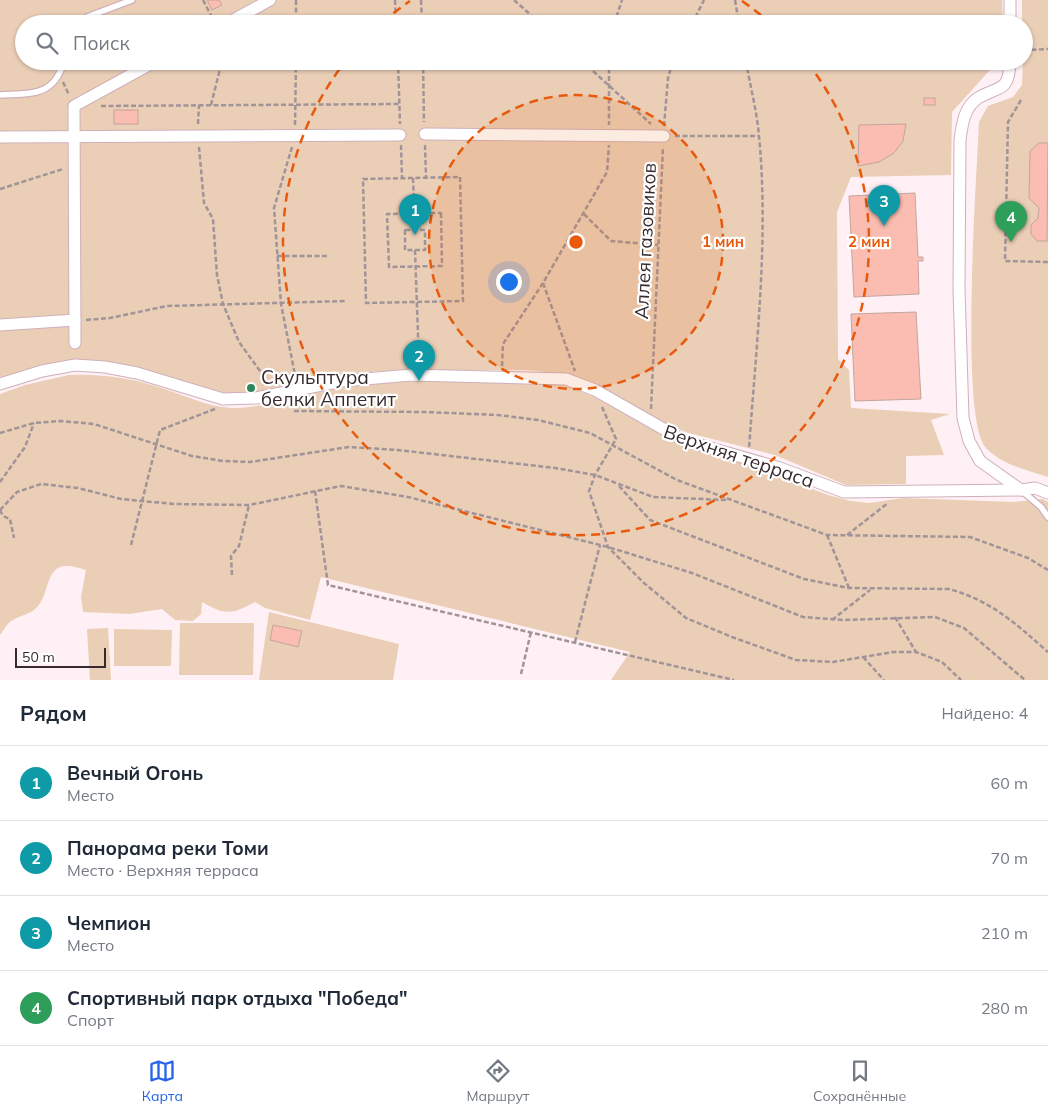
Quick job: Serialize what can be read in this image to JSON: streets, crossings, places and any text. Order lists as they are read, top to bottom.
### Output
{
  "streets": {
    "street": ["Верхняя терраса"],
    "path": ["Аллея газовиков"]
  },
  "crossings": [
    ["Аллея газовиков", "Верхняя терраса"]
  ],
  "places": ["Скульптура белки Аппетит"],
  "scale_bar": "50 m",
  "page": {
    "search": "Поиск",
    "pins": [
      "3",
      "1",
      "4",
      "2"
    ],
    "scale": "50 m",
    "heading": ["Рядом", "Найдено: 4"],
    "list": [
      {
        "mark": "1",
        "name": "Вечный Огонь",
        "note": "Место",
        "value": "60 m"
      },
      {
        "mark": "2",
        "name": "Панорама реки Томи",
        "note": "Место · Верхняя терраса",
        "value": "70 m"
      },
      {
        "mark": "3",
        "name": "Чемпион",
        "note": "Место",
        "value": "210 m"
      },
      {
        "mark": "4",
        "name": "Спортивный парк отдыха \"Победа\"",
        "note": "Спорт",
        "value": "280 m"
      }
    ],
    "nav": ["Карта", "Маршрут", "Сохранённые"]
  },
  "rings": ["1 мин", "2 мин"]
}
